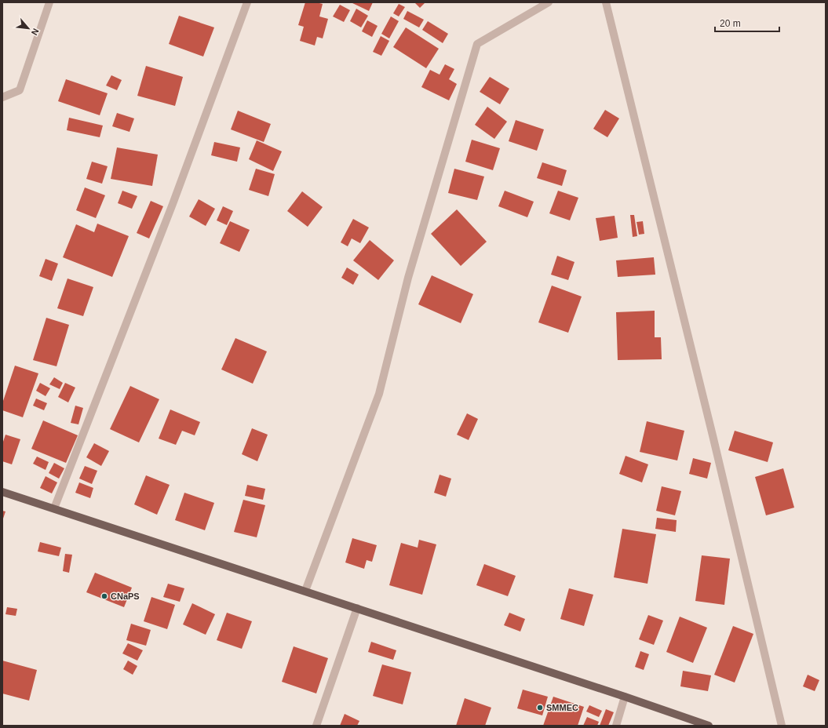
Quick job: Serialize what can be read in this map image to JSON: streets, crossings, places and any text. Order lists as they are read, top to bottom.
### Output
{
  "places": ["CNaPS", "SMMEC"],
  "scale_bar": "20 m",
  "north": "bottom right"
}
